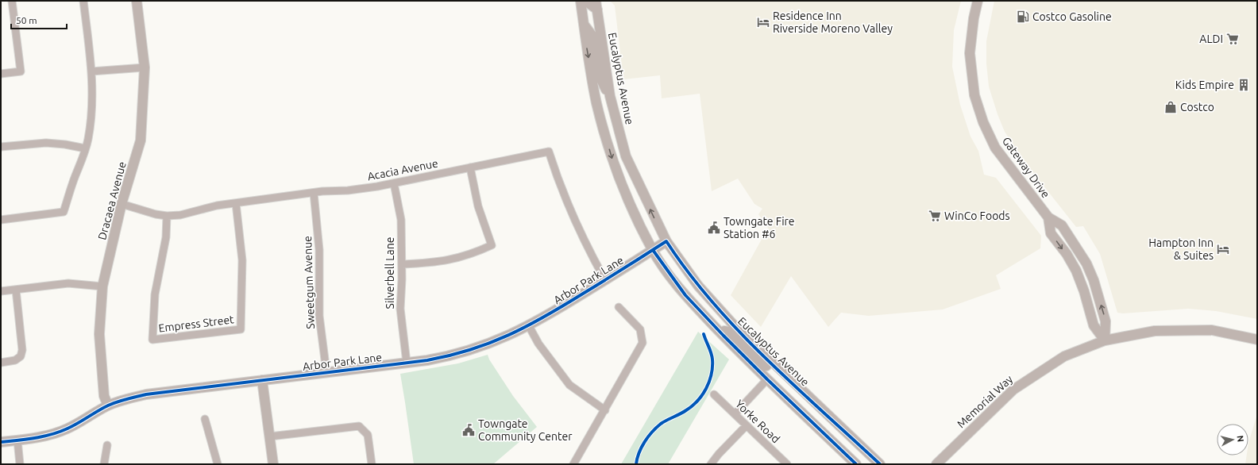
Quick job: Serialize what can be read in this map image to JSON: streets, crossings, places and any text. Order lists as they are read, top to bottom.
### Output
{
  "streets": {
    "street": [
      "Eucalyptus Avenue",
      "Gateway Drive",
      "Acacia Avenue",
      "Dracaea Avenue",
      "Silverbell Lane",
      "Arbor Park Lane",
      "Sweetgum Avenue",
      "Empress Street",
      "Memorial Way",
      "Yorke Road"
    ]
  },
  "crossings": [
    ["Eucalyptus Avenue", "Arbor Park Lane"],
    ["Gateway Drive", "Memorial Way"],
    ["Acacia Avenue", "Dracaea Avenue"],
    ["Acacia Avenue", "Silverbell Lane"],
    ["Acacia Avenue", "Arbor Park Lane"],
    ["Acacia Avenue", "Sweetgum Avenue"],
    ["Acacia Avenue", "Empress Street"],
    ["Dracaea Avenue", "Arbor Park Lane"],
    ["Silverbell Lane", "Arbor Park Lane"],
    ["Arbor Park Lane", "Sweetgum Avenue"]
  ],
  "places": {
    "fuel station": ["Costco Gasoline"],
    "hotel": ["Residence Inn Riverside Moreno Valley", "Hampton Inn & Suites"],
    "supermarket": ["ALDI", "WinCo Foods"],
    "building": ["Kids Empire"],
    "shop": ["Costco"],
    "public building": ["Towngate Fire Station #6", "Towngate Community Center"]
  },
  "scale_bar": "50 m",
  "north": "right"
}
